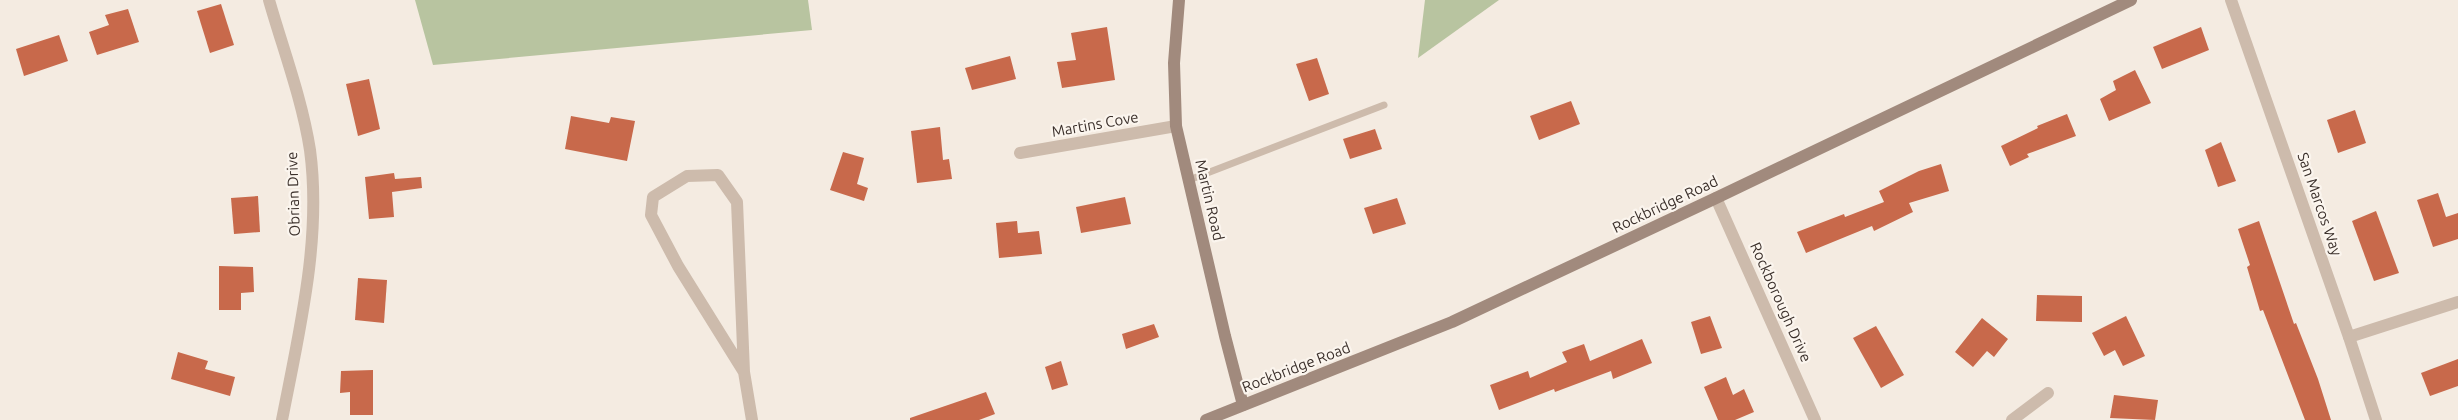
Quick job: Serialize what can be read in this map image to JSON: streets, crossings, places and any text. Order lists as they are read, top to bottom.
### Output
{
  "streets": {
    "main road": ["Martin Road", "Rockbridge Road"],
    "street": [
      "Martins Cove",
      "Obrian Drive",
      "San Marcos Way",
      "Rockborough Drive"
    ]
  },
  "crossings": [
    ["Martins Cove", "Martin Road"],
    ["Martin Road", "Rockbridge Road"],
    ["Rockbridge Road", "Rockborough Drive"]
  ]
}
